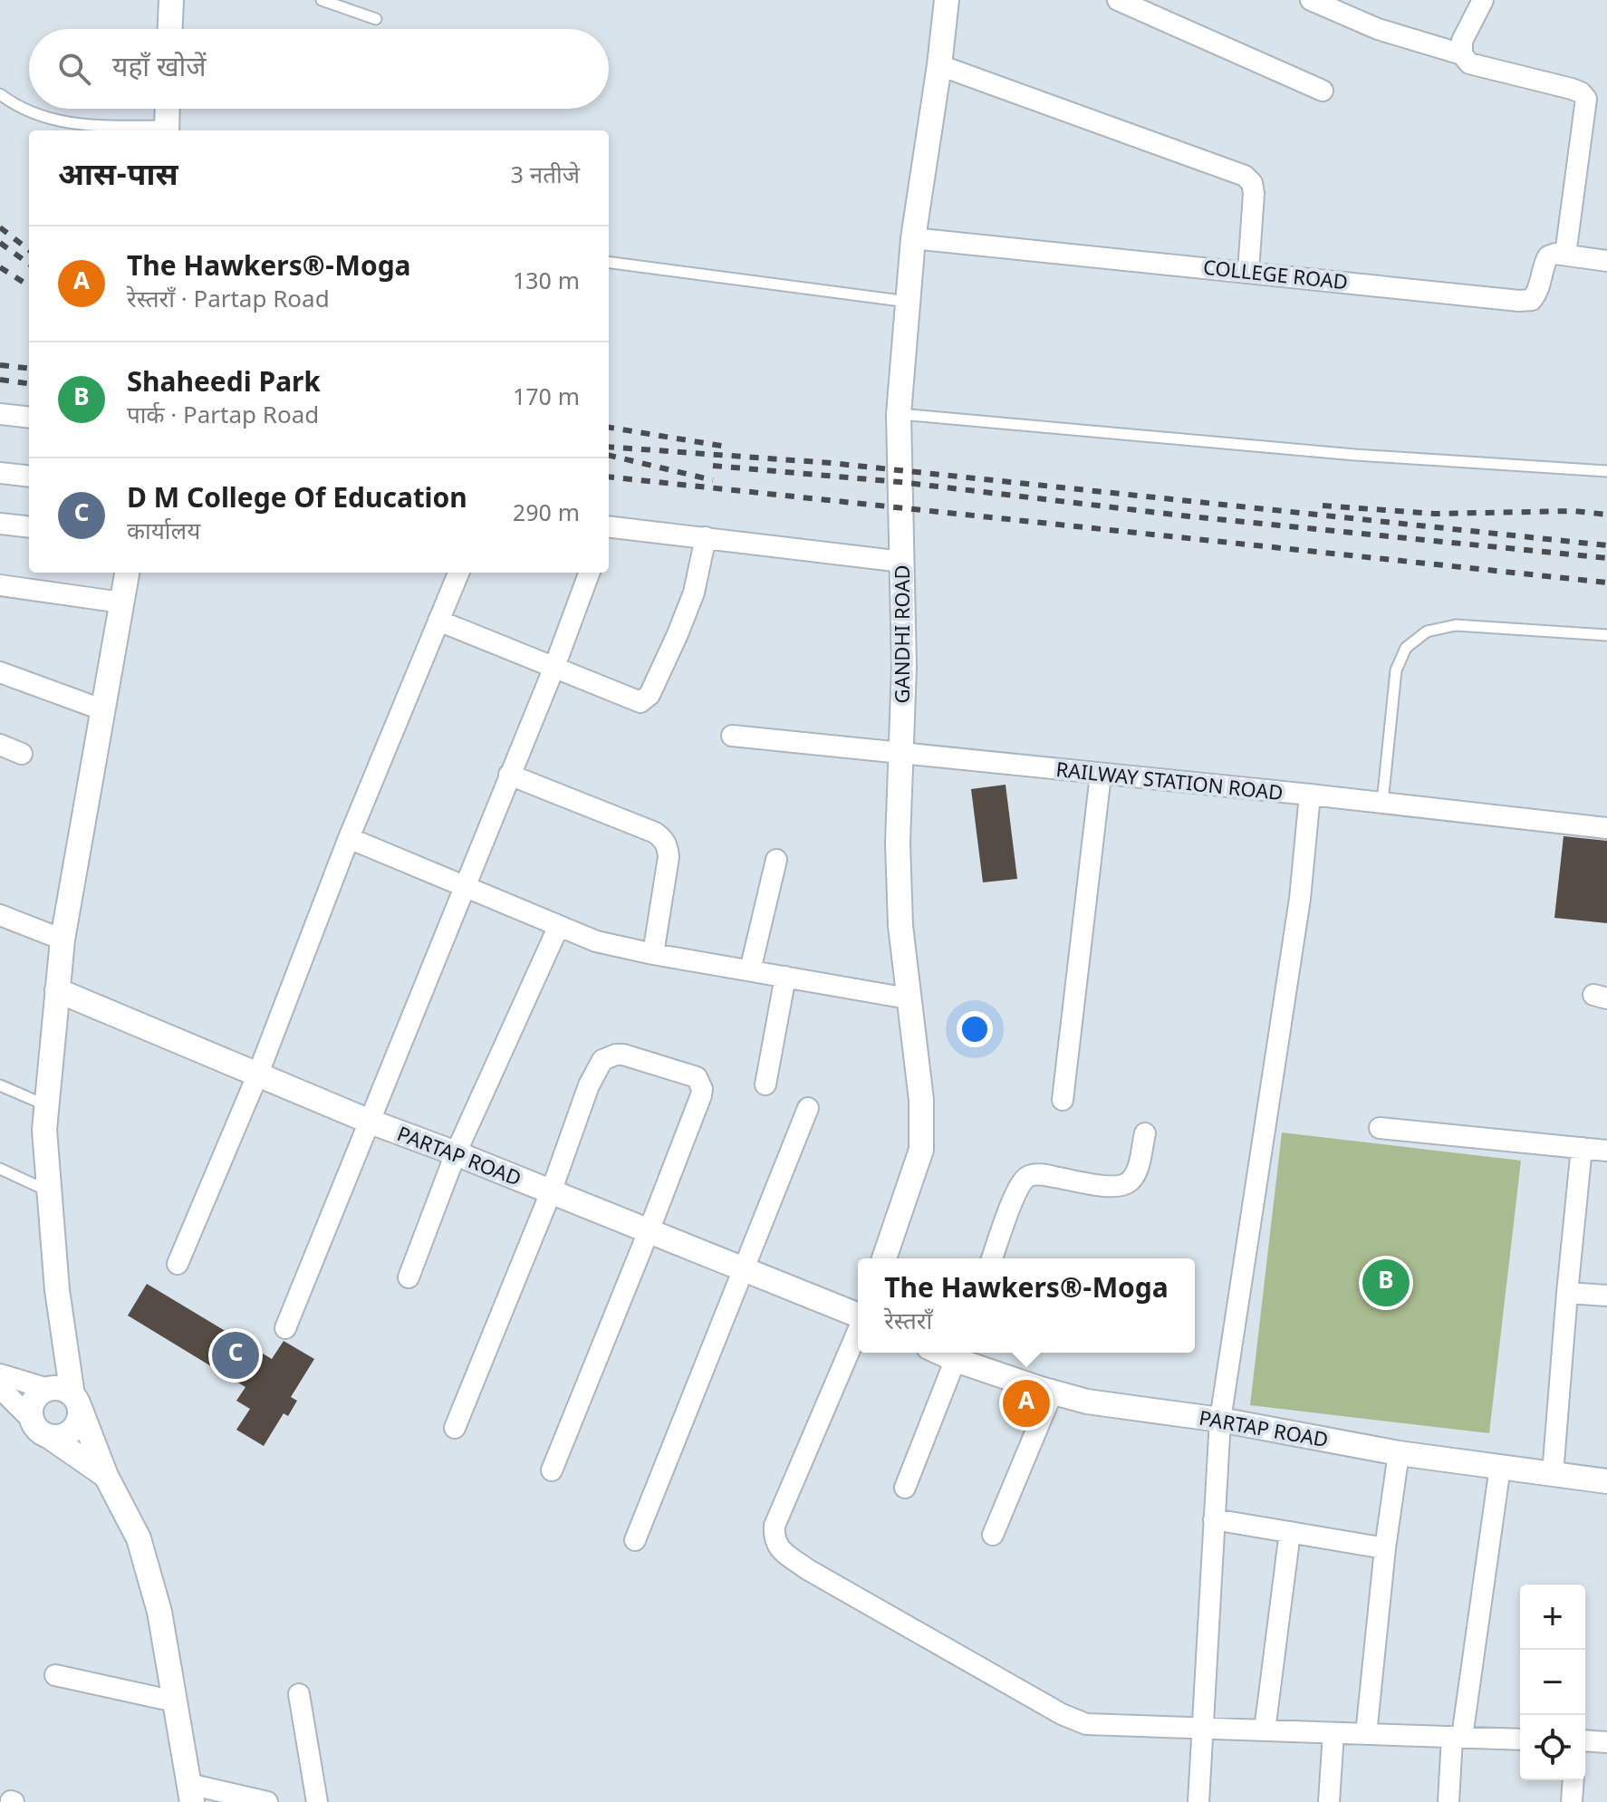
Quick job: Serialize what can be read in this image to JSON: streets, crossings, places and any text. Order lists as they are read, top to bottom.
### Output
{
  "streets": {
    "street": [
      "COLLEGE ROAD",
      "GANDHI ROAD",
      "RAILWAY STATION ROAD",
      "PARTAP ROAD"
    ]
  },
  "crossings": [
    ["COLLEGE ROAD", "GANDHI ROAD"],
    ["GANDHI ROAD", "RAILWAY STATION ROAD"]
  ],
  "page": {
    "search": "यहाँ खोजें",
    "heading": ["आस-पास", "3 नतीजे"],
    "list": [
      {
        "mark": "A",
        "name": "The Hawkers®-Moga",
        "note": "रेस्तराँ · Partap Road",
        "value": "130 m"
      },
      {
        "mark": "B",
        "name": "Shaheedi Park",
        "note": "पार्क · Partap Road",
        "value": "170 m"
      },
      {
        "mark": "C",
        "name": "D M College Of Education",
        "note": "कार्यालय",
        "value": "290 m"
      }
    ],
    "pins": ["B", "C", "A"],
    "popup": ["The Hawkers®-Moga", "रेस्तराँ"],
    "map_buttons": ["+", "−"]
  }
}
